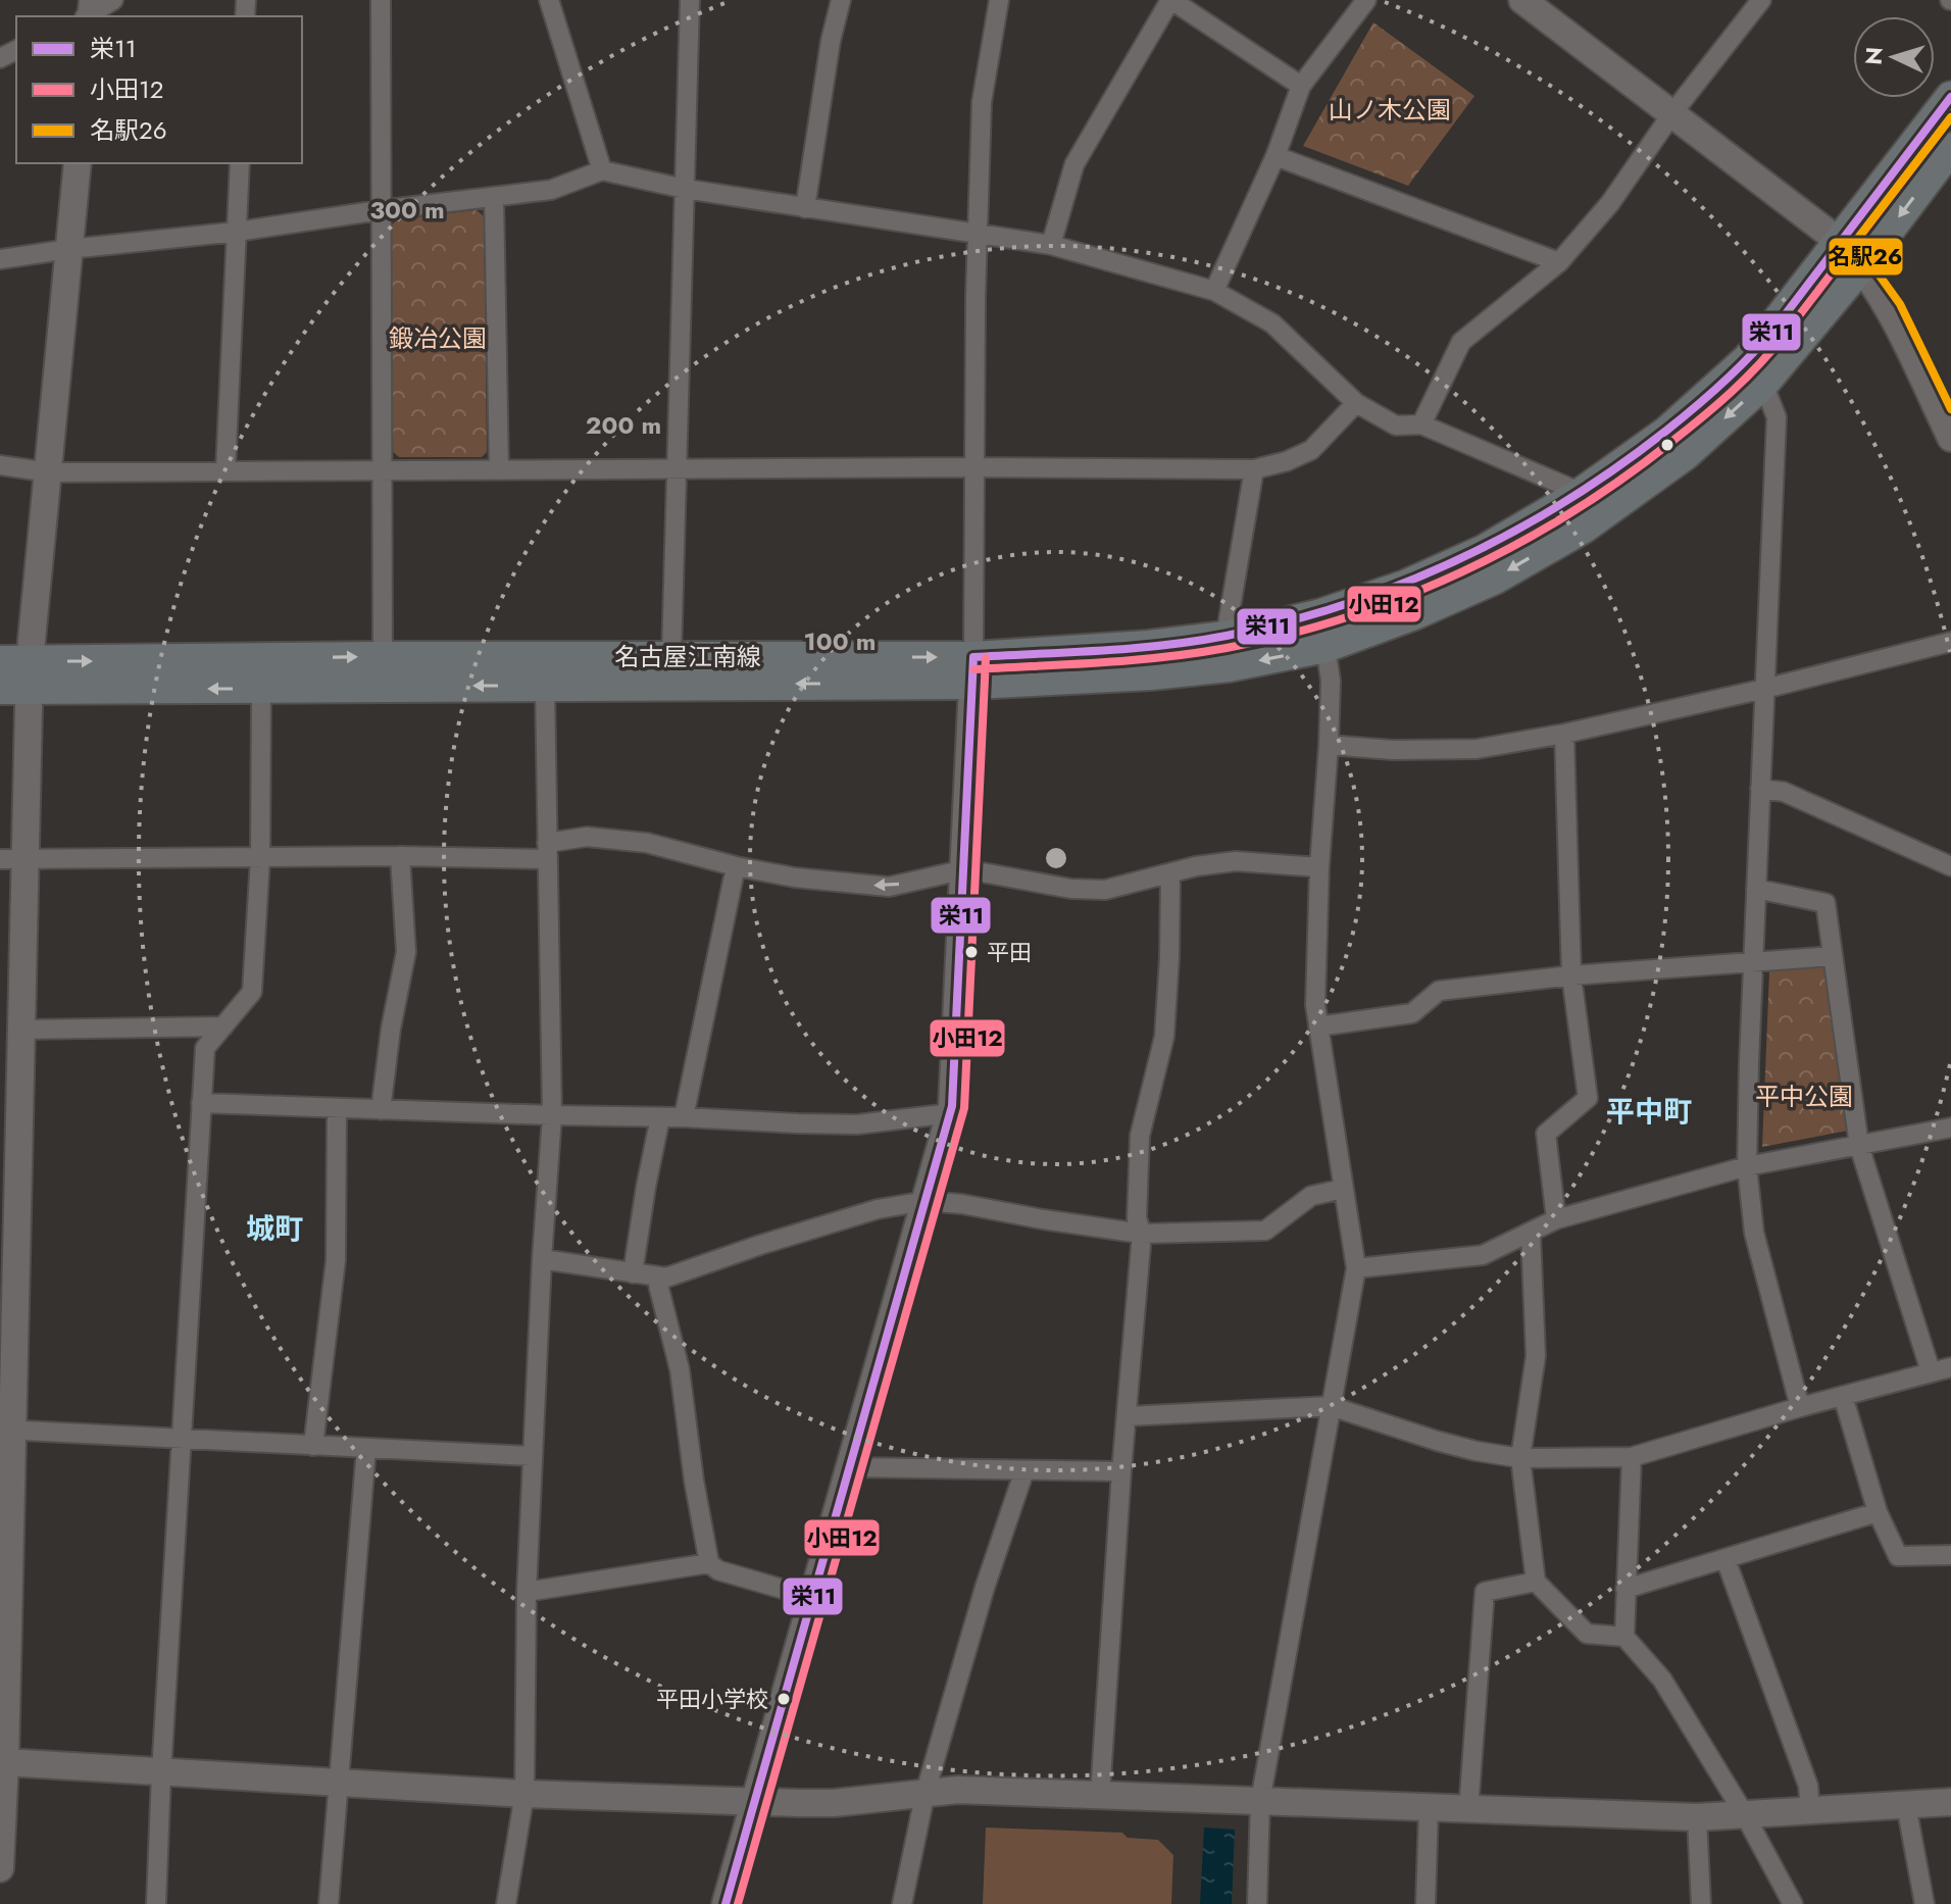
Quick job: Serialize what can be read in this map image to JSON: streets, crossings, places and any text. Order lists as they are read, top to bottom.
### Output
{
  "streets": {
    "main road": ["名古屋江南線"]
  },
  "districts": ["平中町", "城町"],
  "parks": ["山ノ木公園", "鍛冶公園", "平中公園"],
  "places": ["平田", "平田小学校"],
  "lines": ["transit line 栄11", "transit line 小田12", "transit line 名駅26"],
  "legend": ["栄11", "小田12", "名駅26"],
  "north": "left",
  "rings": ["300 m", "200 m", "100 m"]
}
